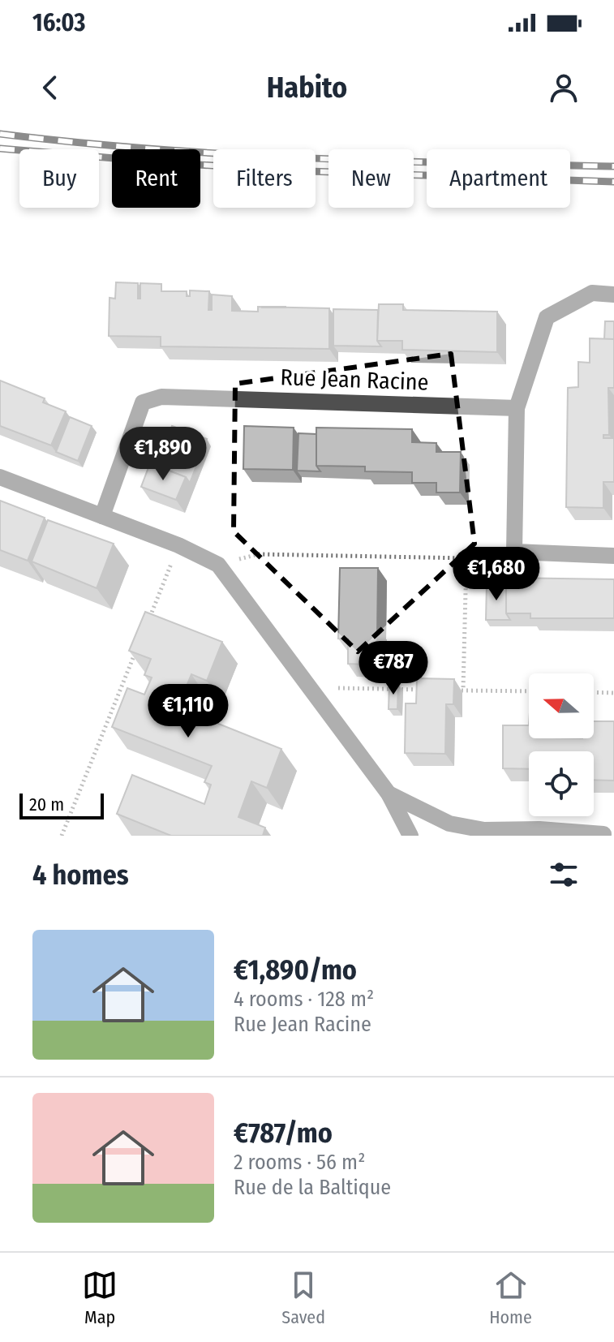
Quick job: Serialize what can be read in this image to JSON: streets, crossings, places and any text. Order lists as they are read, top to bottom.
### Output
{
  "streets": {
    "street": ["Rue Jean Racine"]
  },
  "scale_bar": "20 m",
  "north": "left",
  "page": {
    "status": "16:03",
    "header": "Habito",
    "chip": [
      "Buy",
      "Rent",
      "Filters",
      "New",
      "Apartment"
    ],
    "price": [
      "€1,890",
      "€1,680",
      "€787",
      "€1,110"
    ],
    "scale": "20 m",
    "heading": "4 homes",
    "list": [
      {
        "name": "€1,890/mo",
        "note": "4 rooms · 128 m² · Rue Jean Racine"
      },
      {
        "name": "€787/mo",
        "note": "2 rooms · 56 m² · Rue de la Baltique"
      }
    ],
    "tabs": ["Map", "Saved", "Home"]
  }
}
